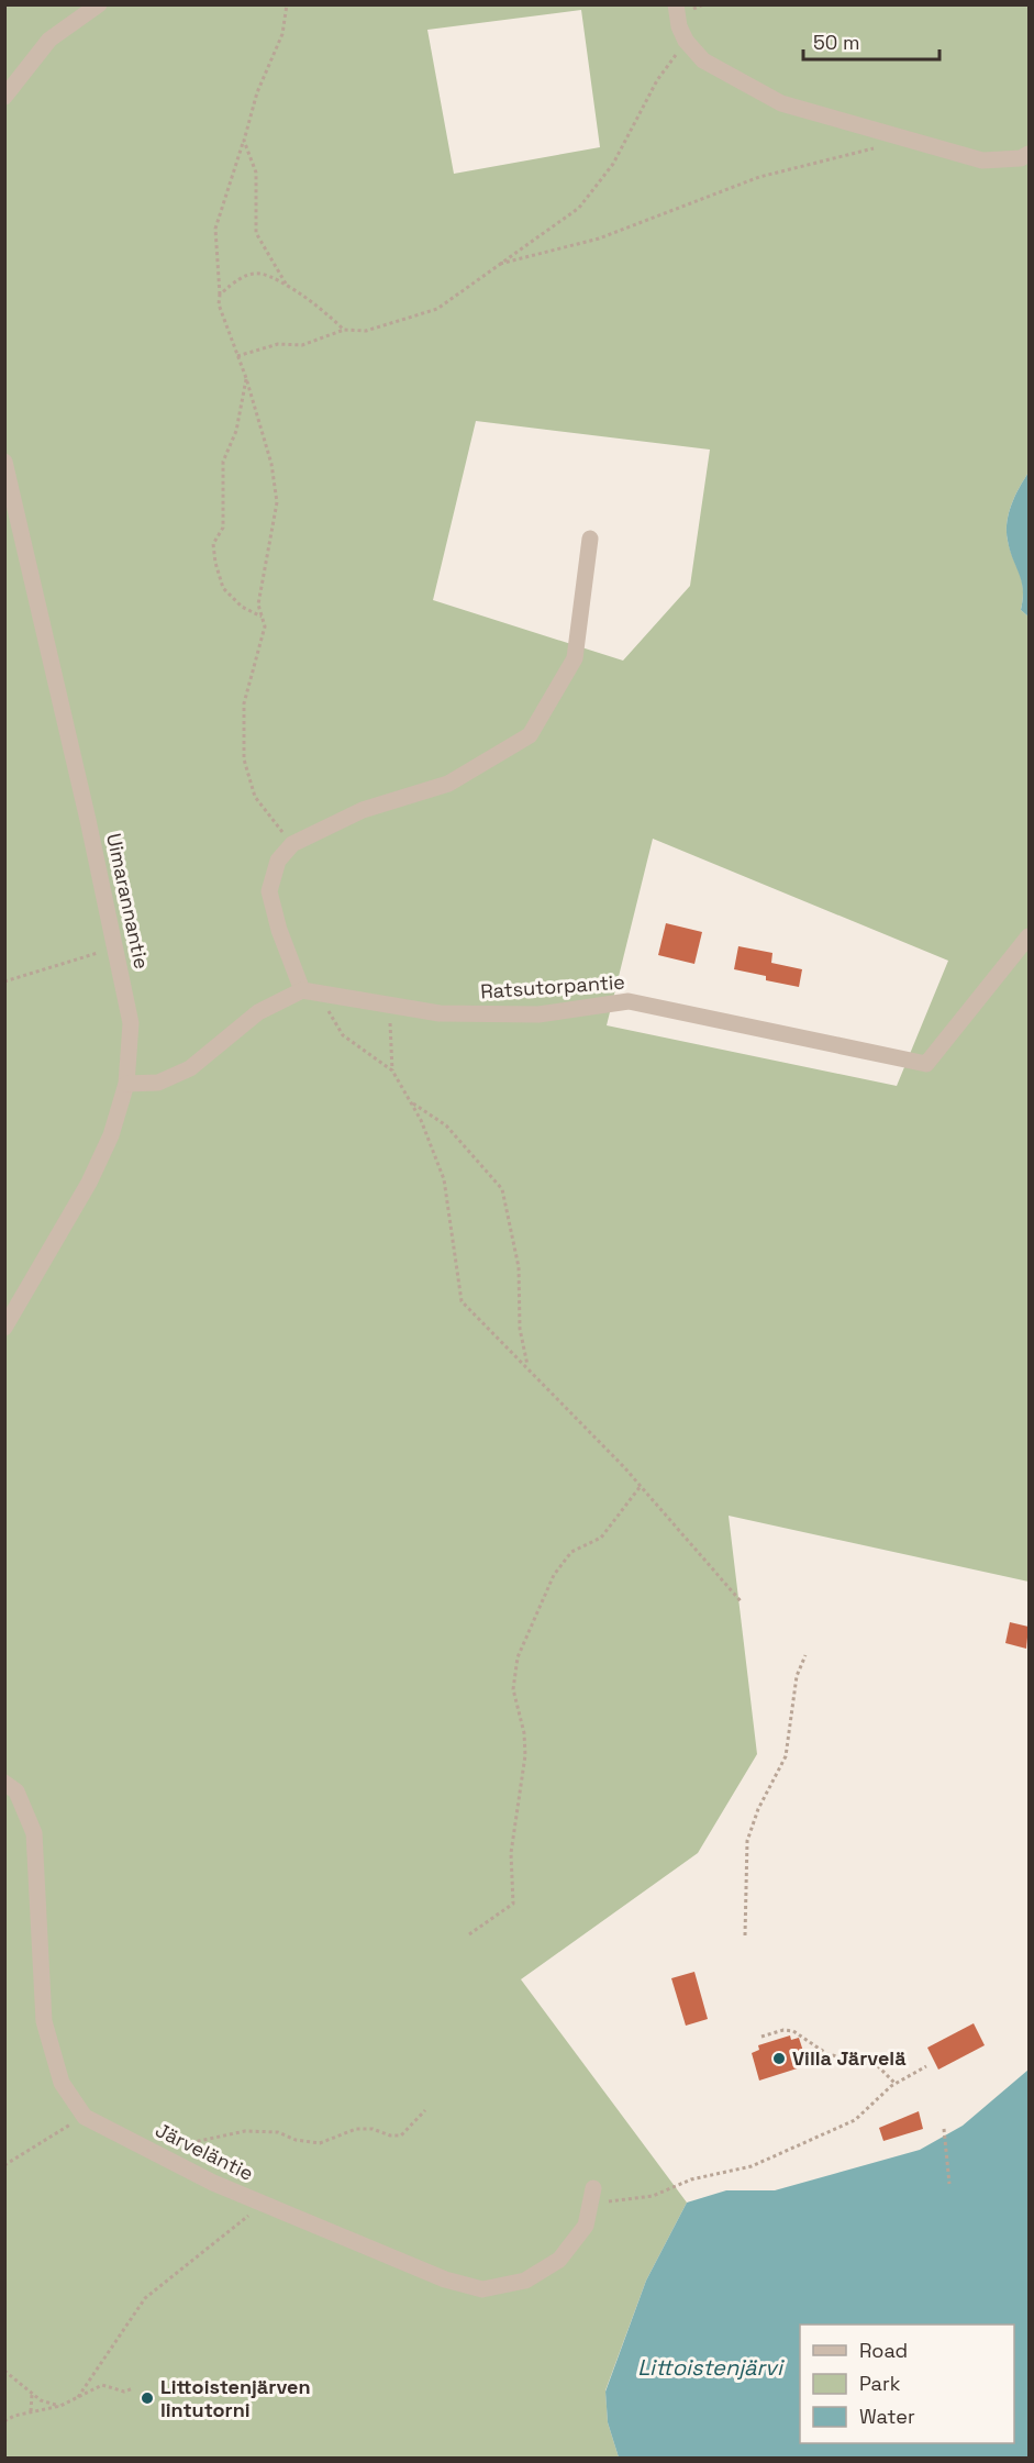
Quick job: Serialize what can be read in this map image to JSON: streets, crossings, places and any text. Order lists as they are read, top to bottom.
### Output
{
  "streets": {
    "street": ["Uimarannantie", "Ratsutorpantie", "Järveläntie"]
  },
  "water": ["Littoistenjärvi"],
  "places": ["Villa Järvelä", "Littoistenjärven lintutorni"],
  "legend": ["Road", "Park", "Water"],
  "scale_bar": "50 m"
}
